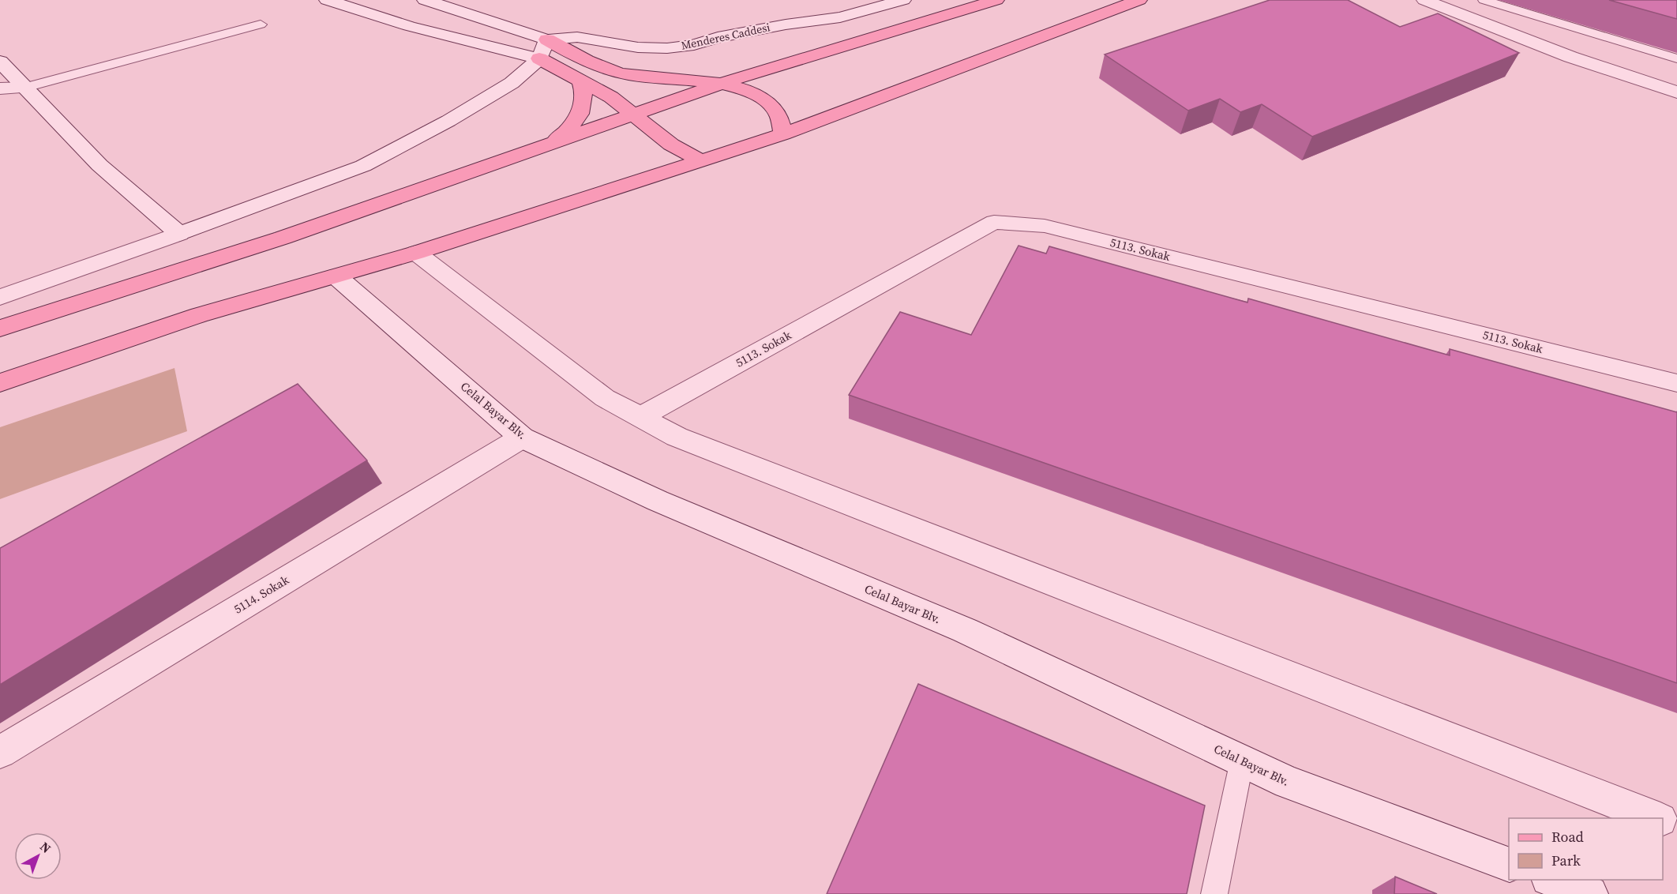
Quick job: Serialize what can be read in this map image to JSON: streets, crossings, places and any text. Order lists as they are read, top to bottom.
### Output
{
  "streets": {
    "street": [
      "Menderes Caddesi",
      "5113. Sokak",
      "Celal Bayar Blv.",
      "5114. Sokak"
    ]
  },
  "crossings": [
    ["Celal Bayar Blv.", "5114. Sokak"]
  ],
  "legend": ["Road", "Park"],
  "north": "top right"
}
